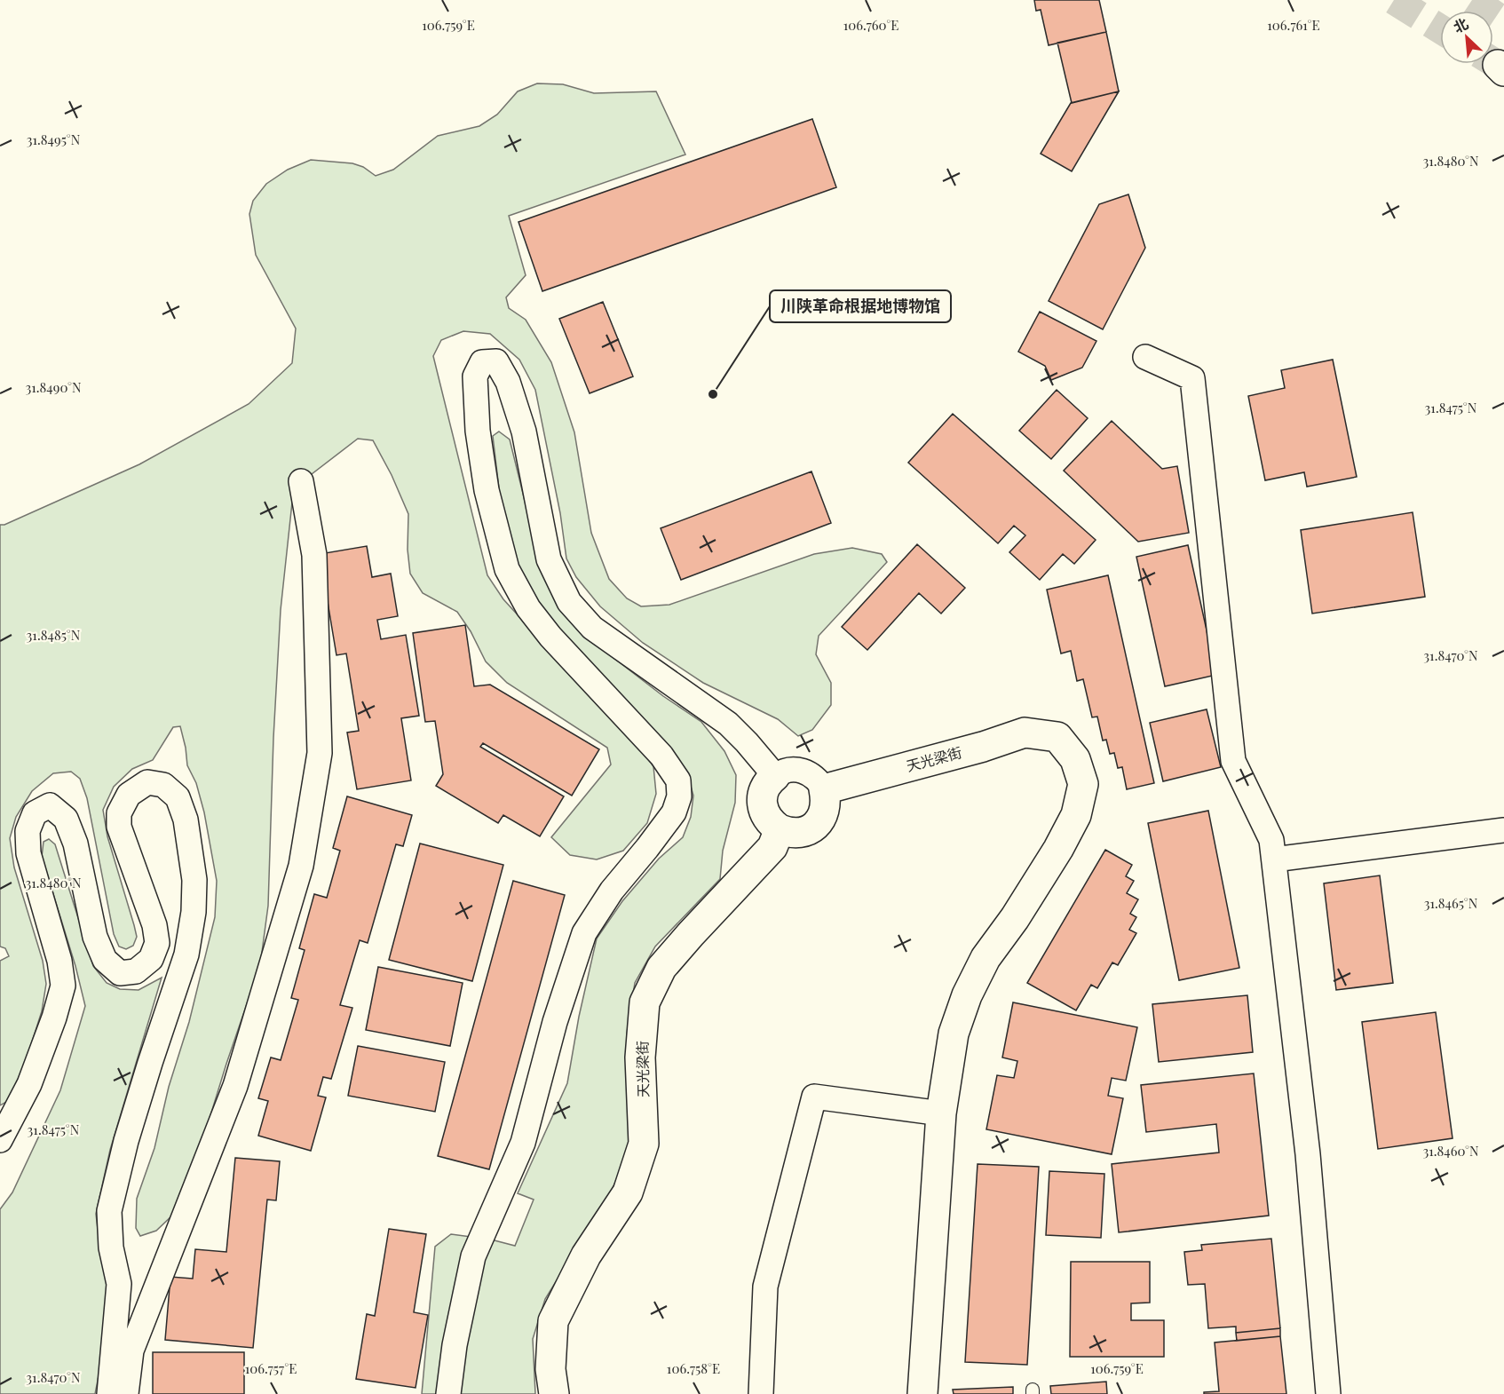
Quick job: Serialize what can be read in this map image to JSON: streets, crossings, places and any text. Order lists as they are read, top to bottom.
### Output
{
  "streets": {
    "street": ["天光梁街"]
  },
  "places": ["川陕革命根据地博物馆"],
  "north": "top left",
  "coordinates": [
    "106.760°E",
    "106.761°E",
    "106.759°E",
    "31.8495°N",
    "31.8480°N",
    "31.8490°N",
    "31.8475°N",
    "31.8485°N",
    "31.8470°N",
    "31.8465°N",
    "31.8460°N",
    "106.757°E",
    "106.758°E"
  ]
}
